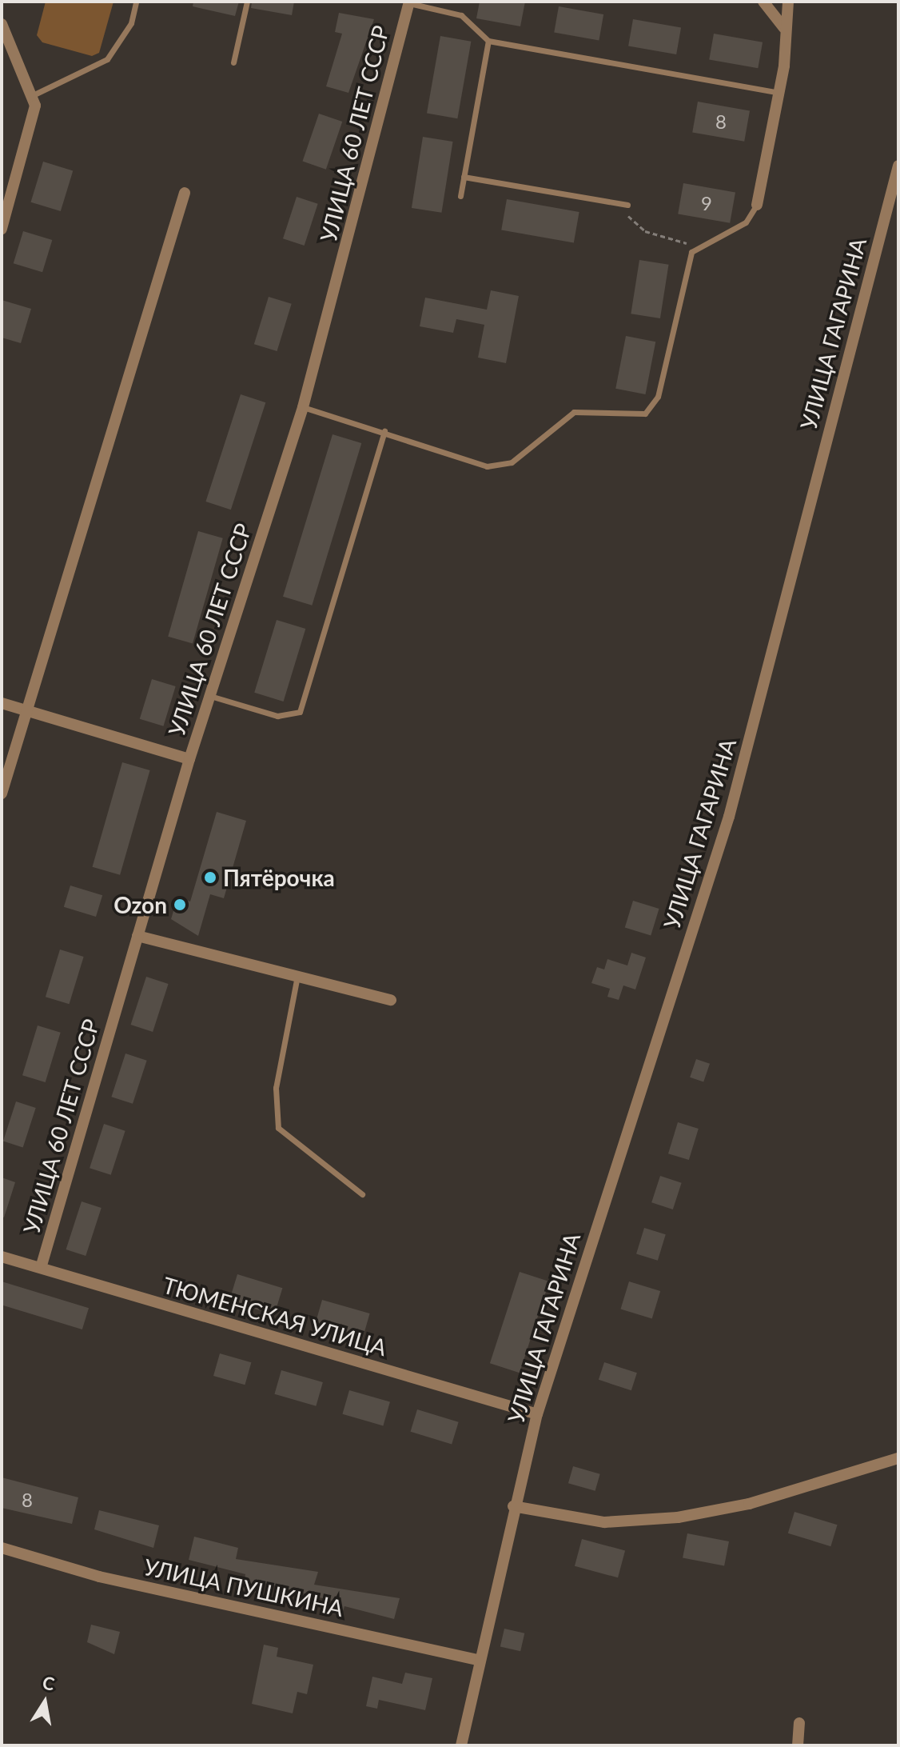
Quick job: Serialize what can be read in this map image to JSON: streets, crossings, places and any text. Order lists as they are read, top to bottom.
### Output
{
  "streets": {
    "street": [
      "УЛИЦА 60 ЛЕТ СССР",
      "УЛИЦА ГАГАРИНА",
      "ТЮМЕНСКАЯ УЛИЦА",
      "УЛИЦА ПУШКИНА"
    ]
  },
  "crossings": [
    ["УЛИЦА 60 ЛЕТ СССР", "ТЮМЕНСКАЯ УЛИЦА"],
    ["УЛИЦА ГАГАРИНА", "ТЮМЕНСКАЯ УЛИЦА"],
    ["УЛИЦА ГАГАРИНА", "УЛИЦА ПУШКИНА"]
  ],
  "places": ["Пятёрочка", "Ozon"],
  "house_numbers": ["8", "9", "8"],
  "north": "top"
}
